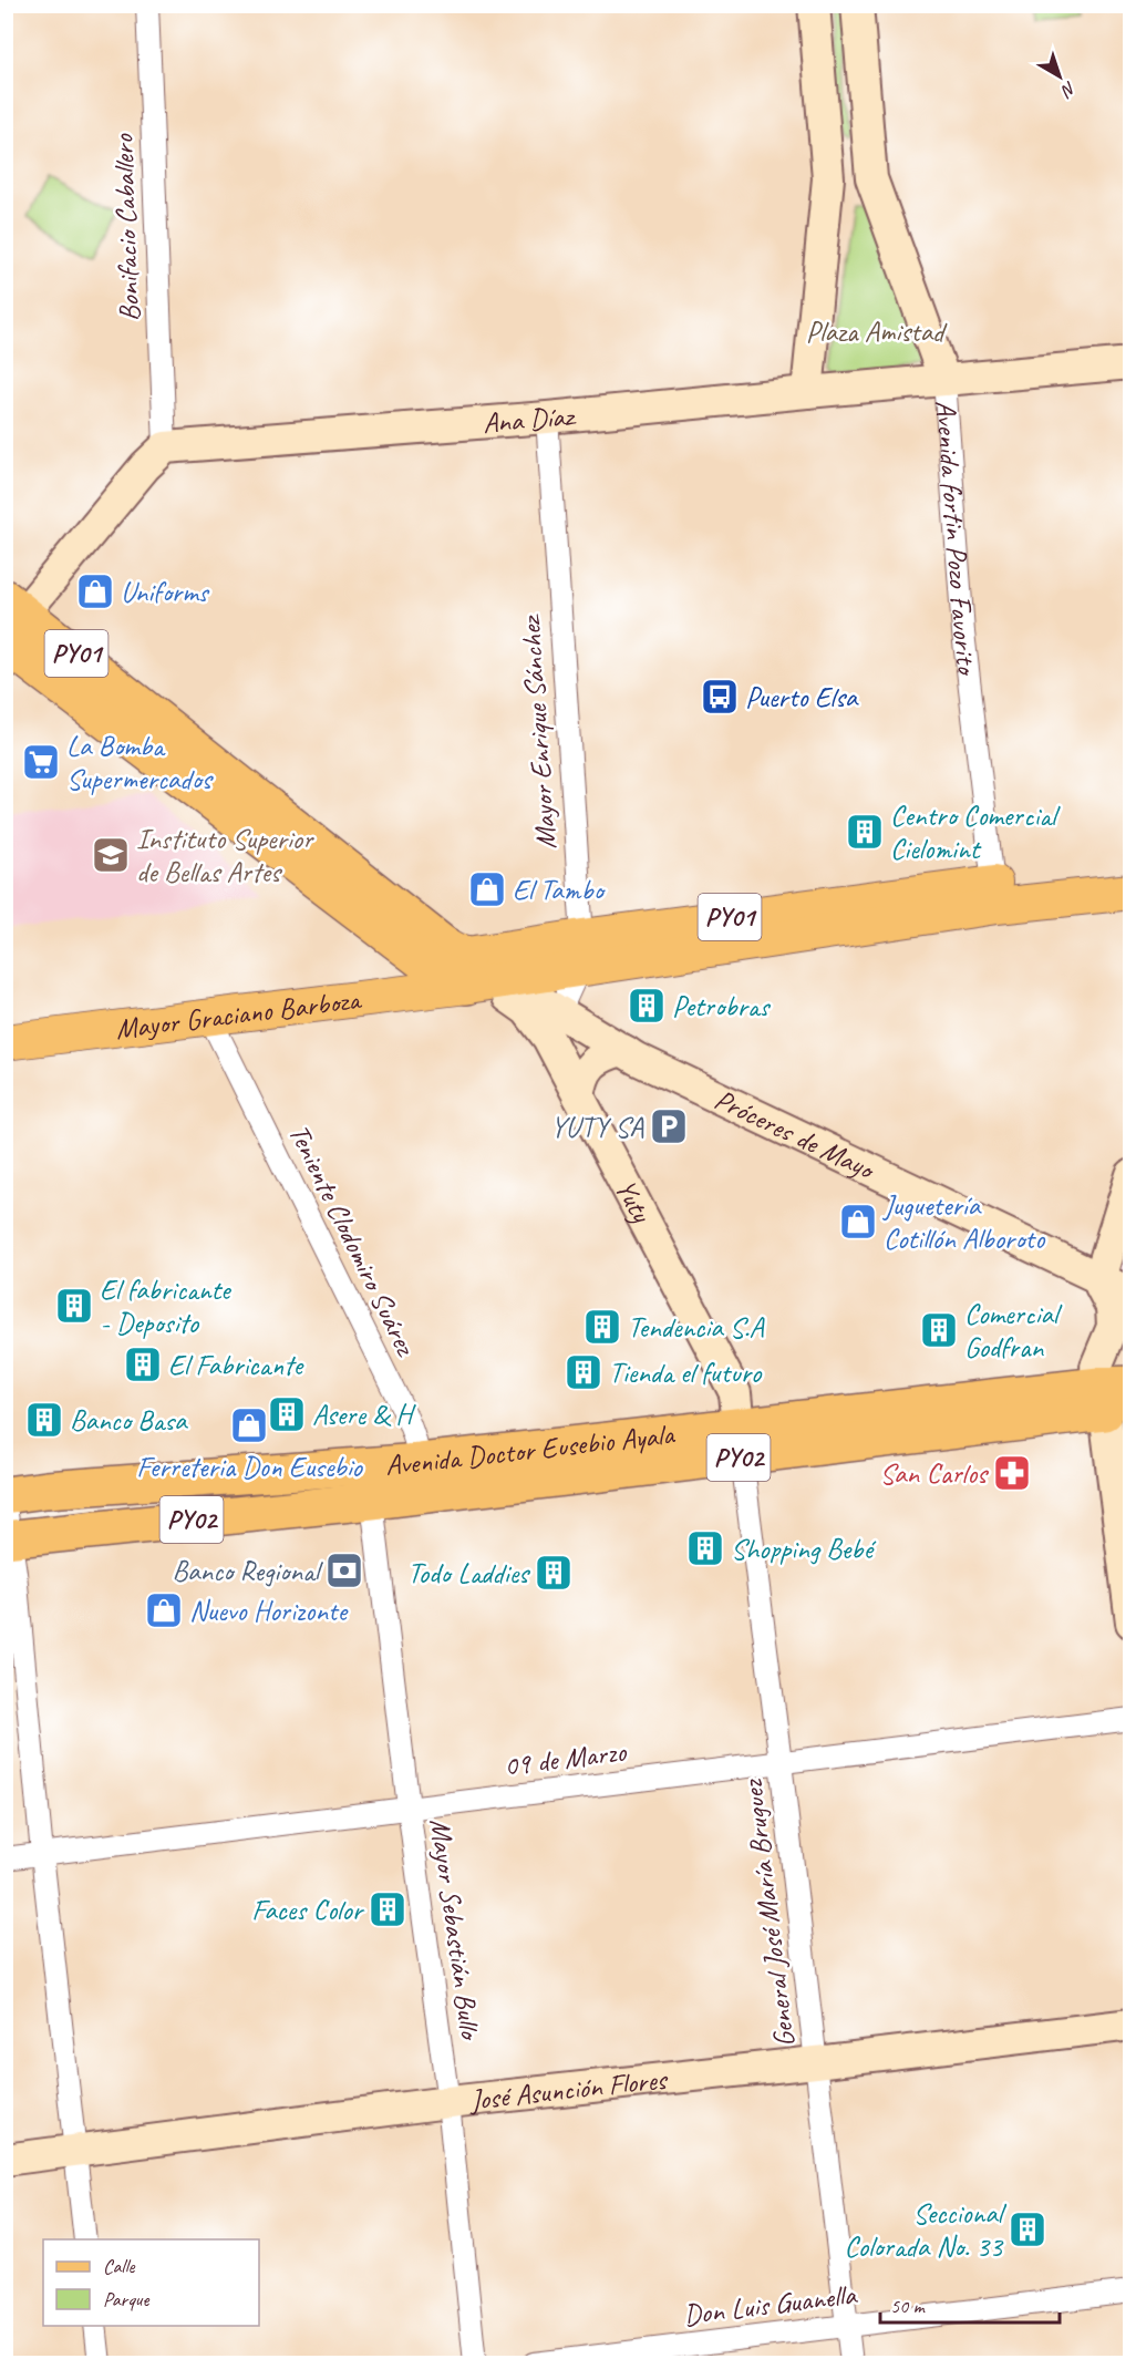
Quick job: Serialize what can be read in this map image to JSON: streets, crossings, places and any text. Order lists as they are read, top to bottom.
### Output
{
  "streets": {
    "highway": ["PY01", "Avenida Doctor Eusebio Ayala", "PY02"],
    "main road": [
      "Ana Díaz",
      "Avenida fortin Pozo Favorito",
      "Mayor Graciano Barboza",
      "Próceres de Mayo",
      "Yuty",
      "José Asunción Flores"
    ],
    "street": [
      "Bonifacio Caballero",
      "Mayor Enrique Sánchez",
      "Teniente Clodomiro Suárez",
      "09 de Marzo",
      "General José María Bruguez",
      "Mayor Sebastián Bullo",
      "Don Luis Guanella"
    ]
  },
  "crossings": [
    ["Bonifacio Caballero", "Ana Díaz"],
    ["Ana Díaz", "Avenida fortin Pozo Favorito"],
    ["Ana Díaz", "Mayor Enrique Sánchez"],
    ["Avenida fortin Pozo Favorito", "PY01"],
    ["PY01", "Mayor Enrique Sánchez"],
    ["PY01", "Mayor Graciano Barboza"],
    ["PY01", "Próceres de Mayo"],
    ["PY01", "Yuty"],
    ["Mayor Enrique Sánchez", "Próceres de Mayo"],
    ["Mayor Enrique Sánchez", "Yuty"],
    ["Mayor Graciano Barboza", "Yuty"],
    ["Mayor Graciano Barboza", "Teniente Clodomiro Suárez"],
    ["Próceres de Mayo", "Yuty"],
    ["Yuty", "Avenida Doctor Eusebio Ayala"],
    ["Yuty", "General José María Bruguez"],
    ["Teniente Clodomiro Suárez", "Avenida Doctor Eusebio Ayala"],
    ["Avenida Doctor Eusebio Ayala", "General José María Bruguez"],
    ["Avenida Doctor Eusebio Ayala", "Mayor Sebastián Bullo"],
    ["09 de Marzo", "General José María Bruguez"],
    ["09 de Marzo", "Mayor Sebastián Bullo"],
    ["General José María Bruguez", "José Asunción Flores"],
    ["General José María Bruguez", "Don Luis Guanella"],
    ["Mayor Sebastián Bullo", "José Asunción Flores"]
  ],
  "parks": ["Plaza Amistad"],
  "places": {
    "shop": [
      "Uniforms",
      "El Tambo",
      "Juguetería Cotillón Alboroto",
      "Ferreteria Don Eusebio",
      "Nuevo Horizonte"
    ],
    "bus stop": ["Puerto Elsa"],
    "supermarket": ["La Bomba Supermercados"],
    "building": [
      "Centro Comercial Cielomint",
      "Petrobras",
      "El fabricante - Deposito",
      "Tendencia S.A",
      "Comercial Godfran",
      "El Fabricante",
      "Tienda el futuro",
      "Asere & H",
      "Banco Basa",
      "Shopping Bebé",
      "Todo Laddies",
      "Faces Color",
      "Seccional Colorada No. 33"
    ],
    "school or university": ["Instituto Superior de Bellas Artes"],
    "parking": ["YUTY SA"],
    "pharmacy": ["San Carlos"],
    "bank": ["Banco Regional"]
  },
  "legend": ["Calle", "Parque"],
  "scale_bar": "50 m",
  "north": "bottom right"
}
